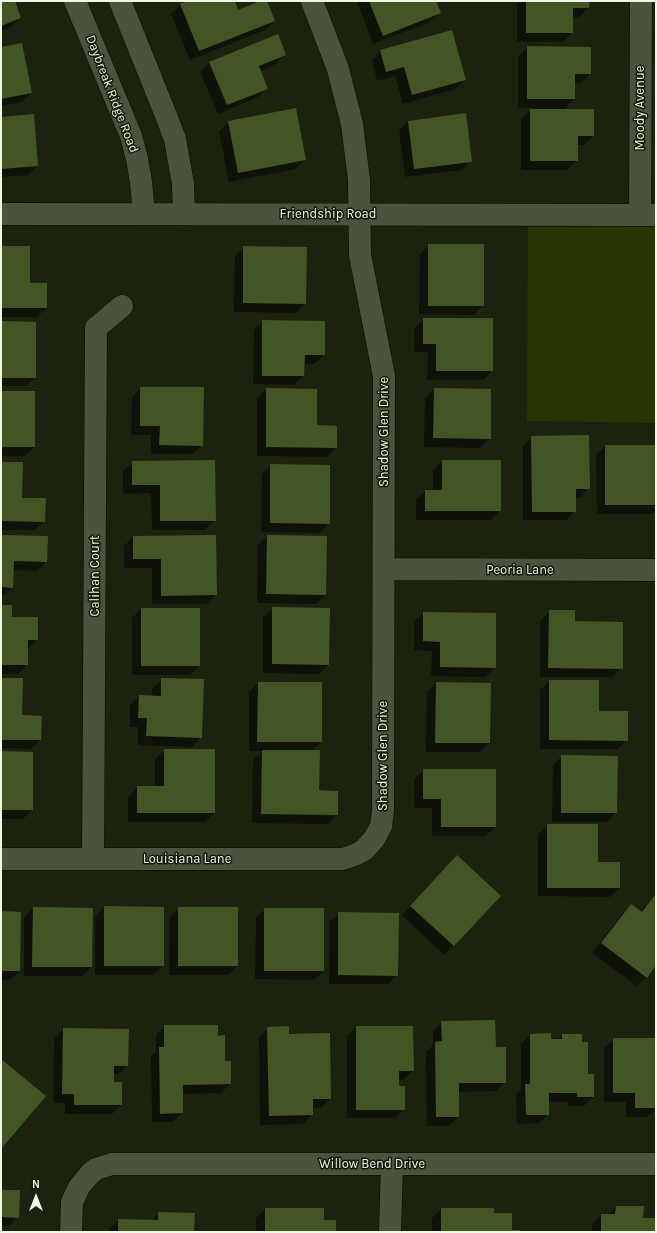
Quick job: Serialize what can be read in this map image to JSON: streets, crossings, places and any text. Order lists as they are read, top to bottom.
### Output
{
  "streets": {
    "street": [
      "Daybreak Ridge Road",
      "Moody Avenue",
      "Friendship Road",
      "Shadow Glen Drive",
      "Peoria Lane",
      "Calihan Court",
      "Louisiana Lane",
      "Willow Bend Drive"
    ]
  },
  "crossings": [
    ["Daybreak Ridge Road", "Friendship Road"],
    ["Moody Avenue", "Friendship Road"],
    ["Friendship Road", "Shadow Glen Drive"],
    ["Shadow Glen Drive", "Peoria Lane"],
    ["Shadow Glen Drive", "Louisiana Lane"],
    ["Calihan Court", "Louisiana Lane"]
  ],
  "north": "top"
}
